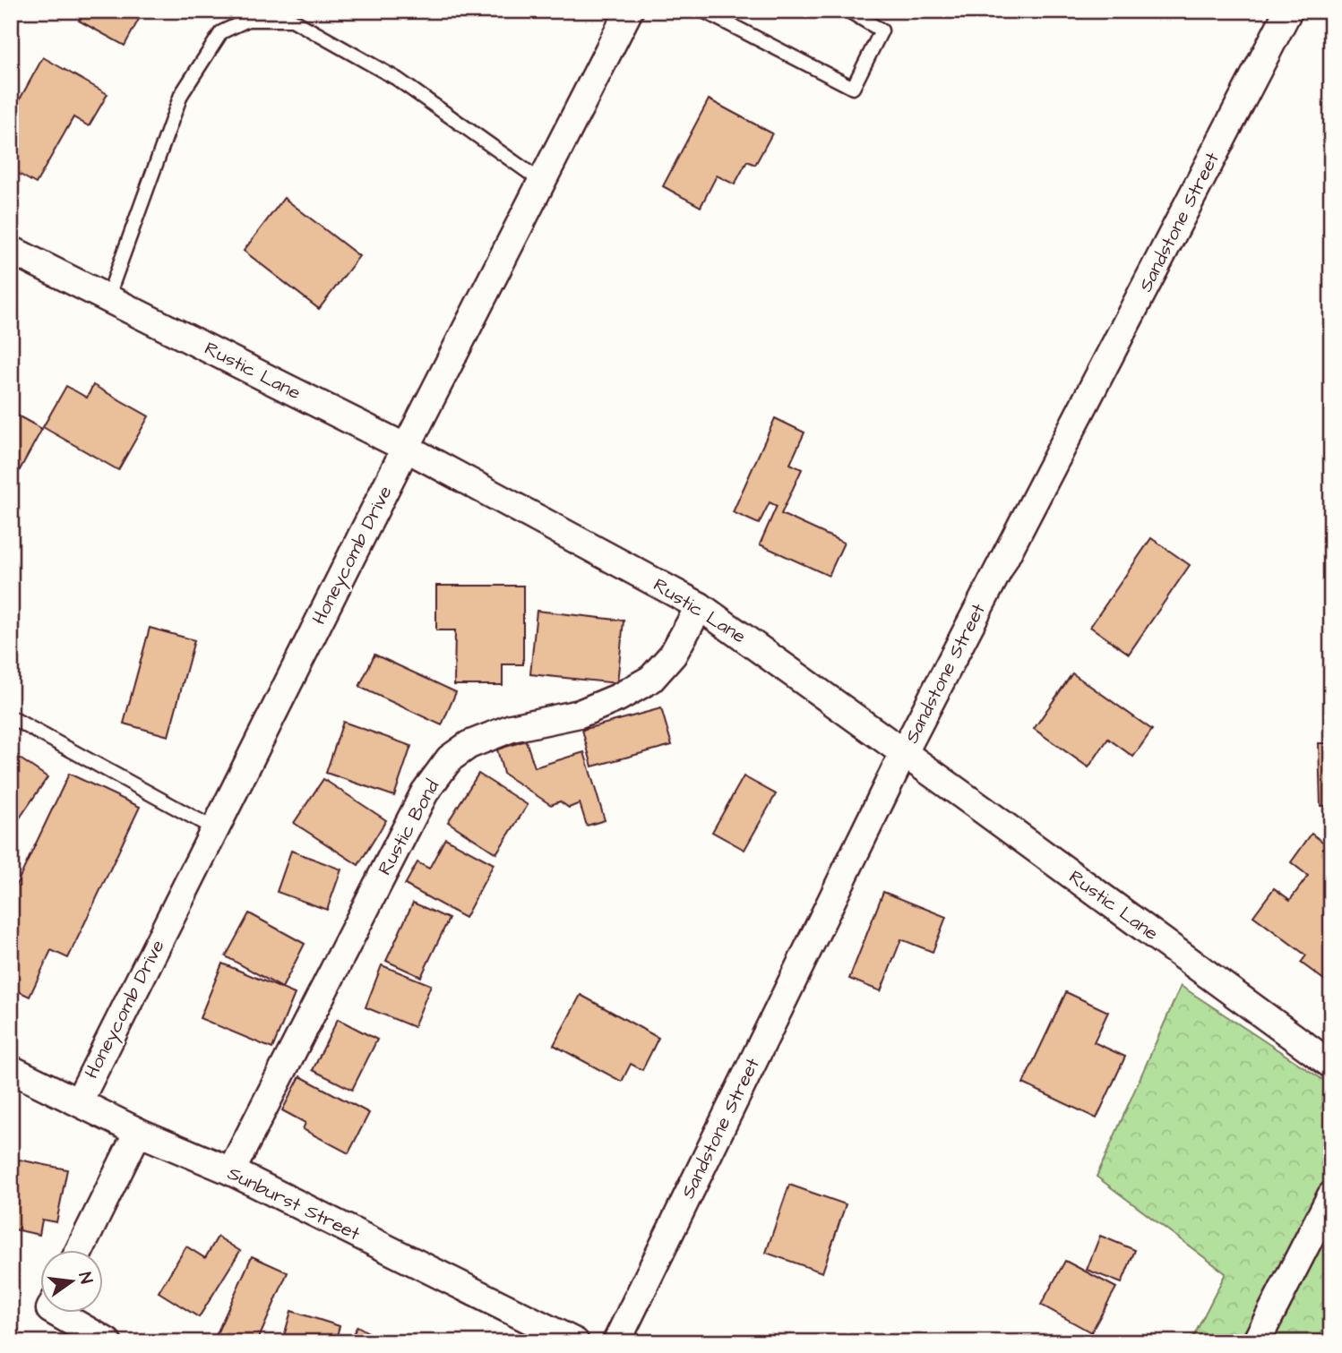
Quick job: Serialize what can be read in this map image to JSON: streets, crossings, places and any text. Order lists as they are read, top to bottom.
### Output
{
  "streets": {
    "street": [
      "Sandstone Street",
      "Rustic Lane",
      "Honeycomb Drive",
      "Rustic Bond",
      "Sunburst Street"
    ]
  },
  "crossings": [
    ["Sandstone Street", "Rustic Lane"],
    ["Rustic Lane", "Honeycomb Drive"],
    ["Rustic Lane", "Rustic Bond"],
    ["Honeycomb Drive", "Sunburst Street"],
    ["Rustic Bond", "Sunburst Street"]
  ],
  "north": "right"
}
